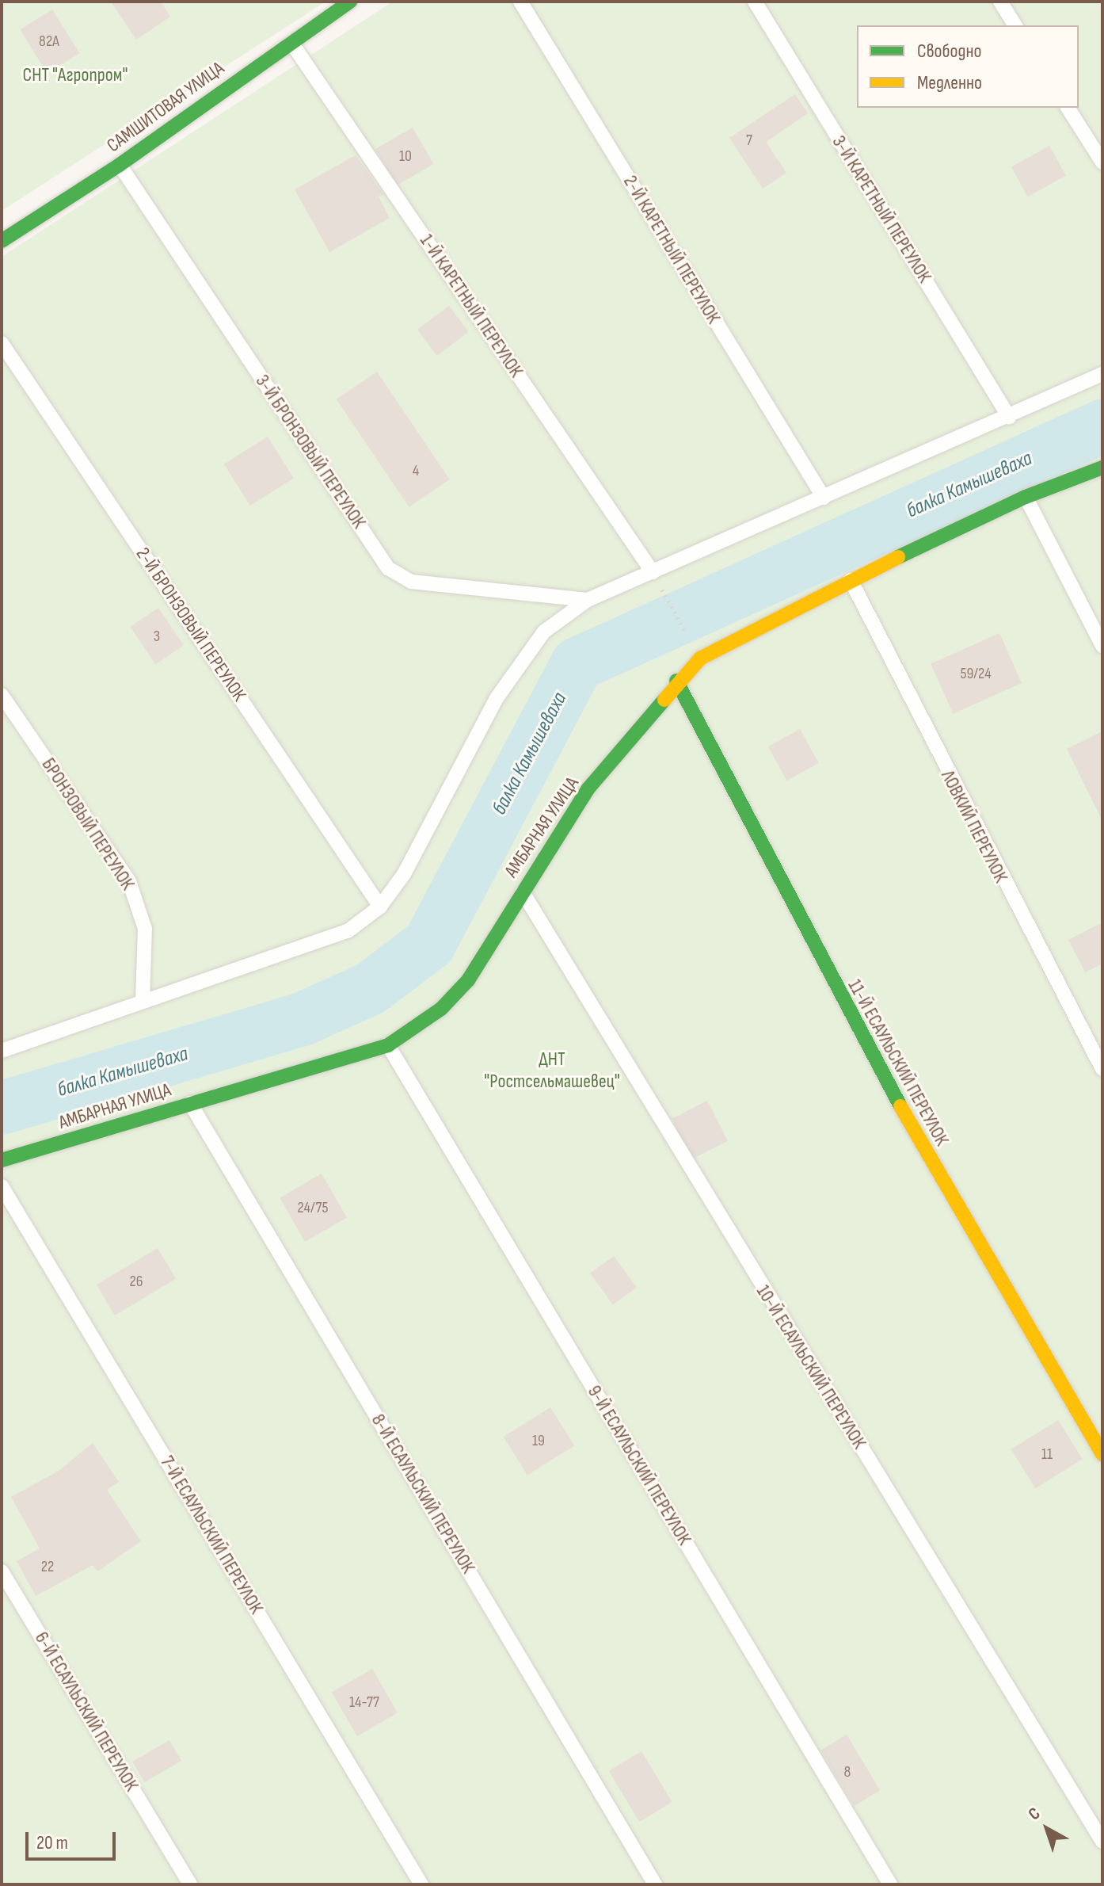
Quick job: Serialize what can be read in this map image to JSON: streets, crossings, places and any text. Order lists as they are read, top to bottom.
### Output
{
  "streets": {
    "street": ["САМШИТОВАЯ УЛИЦА", "АМБАРНАЯ УЛИЦА", "11-Й ЕСАУЛЬСКИЙ ПЕРЕУЛОК"],
    "lane": [
      "3-Й КАРЕТНЫЙ ПЕРЕУЛОК",
      "2-Й КАРЕТНЫЙ ПЕРЕУЛОК",
      "1-Й КАРЕТНЫЙ ПЕРЕУЛОК",
      "3-Й БРОНЗОВЫЙ ПЕРЕУЛОК",
      "2-Й БРОНЗОВЫЙ ПЕРЕУЛОК",
      "БРОНЗОВЫЙ ПЕРЕУЛОК",
      "ЛОВКИЙ ПЕРЕУЛОК",
      "10-Й ЕСАУЛЬСКИЙ ПЕРЕУЛОК",
      "9-Й ЕСАУЛЬСКИЙ ПЕРЕУЛОК",
      "8-Й ЕСАУЛЬСКИЙ ПЕРЕУЛОК",
      "7-Й ЕСАУЛЬСКИЙ ПЕРЕУЛОК",
      "6-Й ЕСАУЛЬСКИЙ ПЕРЕУЛОК"
    ]
  },
  "crossings": [
    ["САМШИТОВАЯ УЛИЦА", "1-Й КАРЕТНЫЙ ПЕРЕУЛОК"],
    ["САМШИТОВАЯ УЛИЦА", "3-Й БРОНЗОВЫЙ ПЕРЕУЛОК"],
    ["ЛОВКИЙ ПЕРЕУЛОК", "АМБАРНАЯ УЛИЦА"],
    ["АМБАРНАЯ УЛИЦА", "11-Й ЕСАУЛЬСКИЙ ПЕРЕУЛОК"],
    ["АМБАРНАЯ УЛИЦА", "10-Й ЕСАУЛЬСКИЙ ПЕРЕУЛОК"],
    ["АМБАРНАЯ УЛИЦА", "9-Й ЕСАУЛЬСКИЙ ПЕРЕУЛОК"],
    ["АМБАРНАЯ УЛИЦА", "8-Й ЕСАУЛЬСКИЙ ПЕРЕУЛОК"]
  ],
  "water": ["балка Камышеваха"],
  "parks": ["СНТ \"Агропром\"", "ДНТ \"Ростсельмашевец\""],
  "house_numbers": [
    "82А",
    "7",
    "10",
    "4",
    "3",
    "59/24",
    "24/75",
    "26",
    "19",
    "11",
    "22",
    "14-77",
    "8"
  ],
  "legend": ["Свободно", "Медленно"],
  "scale_bar": "20 m",
  "north": "top left"
}
